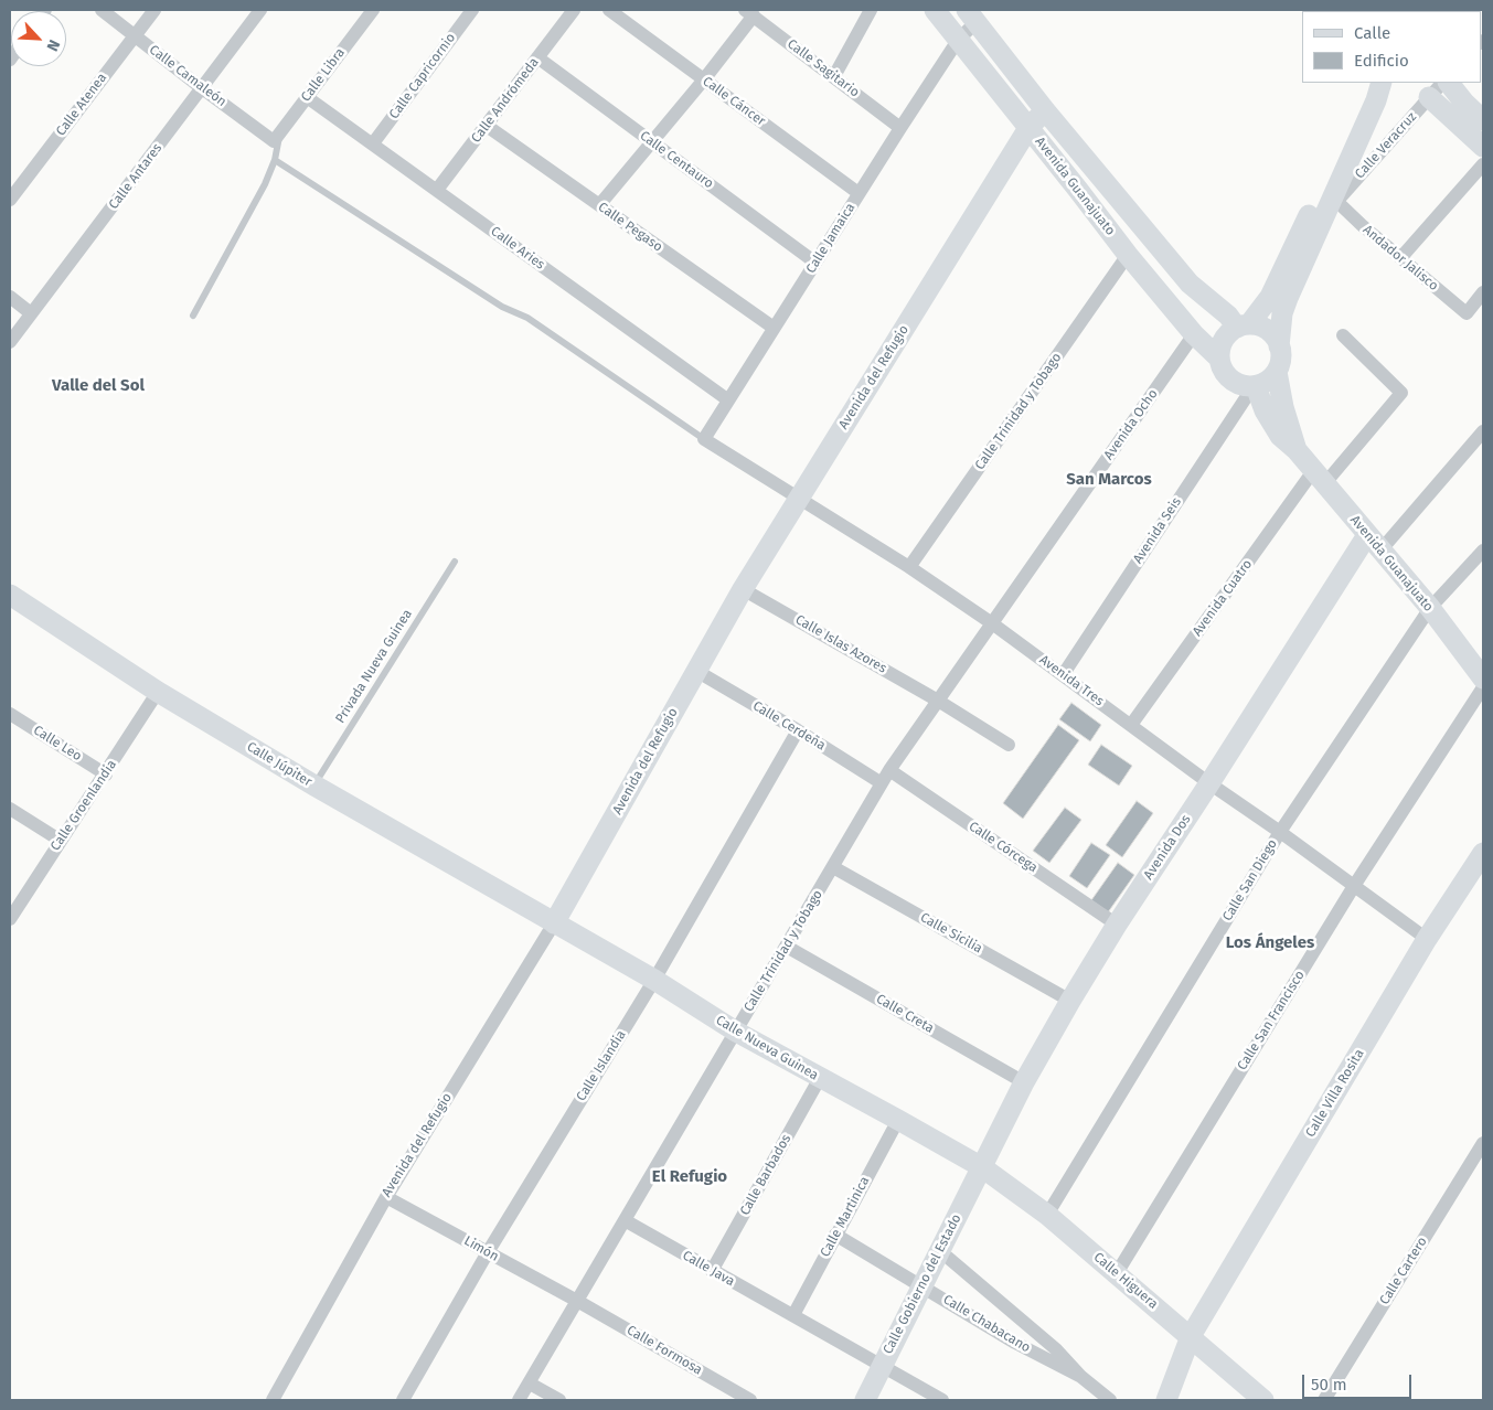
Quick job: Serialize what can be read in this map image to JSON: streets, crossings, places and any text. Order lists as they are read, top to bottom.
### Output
{
  "streets": {
    "street": [
      "Calle Sagitario",
      "Calle Libra",
      "Calle Camaleón",
      "Calle Capricornio",
      "Calle Andrómeda",
      "Calle Cáncer",
      "Calle Atenea",
      "Calle Veracruz",
      "Calle Centauro",
      "Calle Antares",
      "Avenida Guanajuato",
      "Calle Pegaso",
      "Calle Jamaica",
      "Calle Aries",
      "Andador Jalisco",
      "Avenida del Refugio",
      "Calle Trinidad y Tobago",
      "Avenida Ocho",
      "Avenida Seis",
      "Avenida Cuatro",
      "Calle Islas Azores",
      "Avenida Tres",
      "Calle Cerdeña",
      "Calle Leo",
      "Calle Júpiter",
      "Calle Groenlandia",
      "Calle Córcega",
      "Avenida Dos",
      "Calle San Diego",
      "Calle Sicilia",
      "Calle Creta",
      "Calle San Francisco",
      "Calle Nueva Guinea",
      "Calle Islandia",
      "Calle Villa Rosita",
      "Calle Barbados",
      "Calle Martinica",
      "Limón",
      "Calle Java",
      "Calle Cartero",
      "Calle Higuera",
      "Calle Gobierno del Estado",
      "Calle Chabacano",
      "Calle Formosa"
    ],
    "lane": ["Privada Nueva Guinea"]
  },
  "crossings": [
    ["Calle Sagitario", "Calle Jamaica"],
    ["Calle Libra", "Calle Camaleón"],
    ["Calle Libra", "Calle Aries"],
    ["Calle Camaleón", "Calle Atenea"],
    ["Calle Camaleón", "Calle Antares"],
    ["Calle Capricornio", "Calle Aries"],
    ["Calle Andrómeda", "Calle Centauro"],
    ["Calle Andrómeda", "Calle Pegaso"],
    ["Calle Andrómeda", "Calle Aries"],
    ["Calle Cáncer", "Calle Jamaica"],
    ["Calle Veracruz", "Andador Jalisco"],
    ["Calle Centauro", "Calle Jamaica"],
    ["Avenida Guanajuato", "Calle Jamaica"],
    ["Avenida Guanajuato", "Avenida del Refugio"],
    ["Avenida Guanajuato", "Calle Trinidad y Tobago"],
    ["Avenida Guanajuato", "Avenida Ocho"],
    ["Avenida Guanajuato", "Avenida Seis"],
    ["Avenida Guanajuato", "Avenida Cuatro"],
    ["Avenida Guanajuato", "Avenida Dos"],
    ["Avenida Guanajuato", "Calle San Diego"],
    ["Calle Pegaso", "Calle Jamaica"],
    ["Calle Jamaica", "Calle Aries"],
    ["Calle Jamaica", "Avenida Tres"],
    ["Avenida del Refugio", "Calle Islas Azores"],
    ["Avenida del Refugio", "Avenida Tres"],
    ["Avenida del Refugio", "Calle Cerdeña"],
    ["Avenida del Refugio", "Calle Júpiter"],
    ["Avenida del Refugio", "Calle Nueva Guinea"],
    ["Avenida del Refugio", "Limón"],
    ["Calle Trinidad y Tobago", "Avenida Ocho"],
    ["Calle Trinidad y Tobago", "Calle Islas Azores"],
    ["Calle Trinidad y Tobago", "Avenida Tres"],
    ["Calle Trinidad y Tobago", "Calle Cerdeña"],
    ["Calle Trinidad y Tobago", "Calle Córcega"],
    ["Calle Trinidad y Tobago", "Calle Sicilia"],
    ["Calle Trinidad y Tobago", "Calle Creta"],
    ["Calle Trinidad y Tobago", "Calle Nueva Guinea"],
    ["Calle Trinidad y Tobago", "Limón"],
    ["Calle Trinidad y Tobago", "Calle Java"],
    ["Calle Trinidad y Tobago", "Calle Formosa"],
    ["Avenida Ocho", "Avenida Tres"],
    ["Avenida Seis", "Avenida Tres"],
    ["Avenida Cuatro", "Avenida Tres"],
    ["Privada Nueva Guinea", "Calle Júpiter"],
    ["Avenida Tres", "Avenida Dos"],
    ["Avenida Tres", "Calle San Diego"],
    ["Avenida Tres", "Calle San Francisco"],
    ["Avenida Tres", "Calle Villa Rosita"],
    ["Calle Cerdeña", "Calle Islandia"],
    ["Calle Leo", "Calle Groenlandia"],
    ["Calle Júpiter", "Calle Groenlandia"],
    ["Calle Júpiter", "Calle Nueva Guinea"],
    ["Calle Córcega", "Avenida Dos"],
    ["Avenida Dos", "Calle Sicilia"],
    ["Avenida Dos", "Calle Creta"],
    ["Avenida Dos", "Calle Nueva Guinea"],
    ["Avenida Dos", "Calle Higuera"],
    ["Avenida Dos", "Calle Gobierno del Estado"],
    ["Calle San Diego", "Calle Higuera"],
    ["Calle San Francisco", "Calle Higuera"],
    ["Calle Nueva Guinea", "Calle Islandia"],
    ["Calle Nueva Guinea", "Calle Barbados"],
    ["Calle Nueva Guinea", "Calle Martinica"],
    ["Calle Nueva Guinea", "Calle Higuera"],
    ["Calle Nueva Guinea", "Calle Gobierno del Estado"],
    ["Calle Islandia", "Limón"],
    ["Calle Villa Rosita", "Calle Higuera"],
    ["Calle Barbados", "Calle Java"],
    ["Calle Martinica", "Calle Java"],
    ["Calle Martinica", "Calle Chabacano"],
    ["Limón", "Calle Formosa"],
    ["Calle Java", "Calle Gobierno del Estado"],
    ["Calle Higuera", "Calle Gobierno del Estado"],
    ["Calle Gobierno del Estado", "Calle Chabacano"]
  ],
  "districts": [
    "Valle del Sol",
    "San Marcos",
    "Los Ángeles",
    "El Refugio"
  ],
  "legend": ["Calle", "Edificio"],
  "scale_bar": "50 m",
  "north": "bottom right"
}
